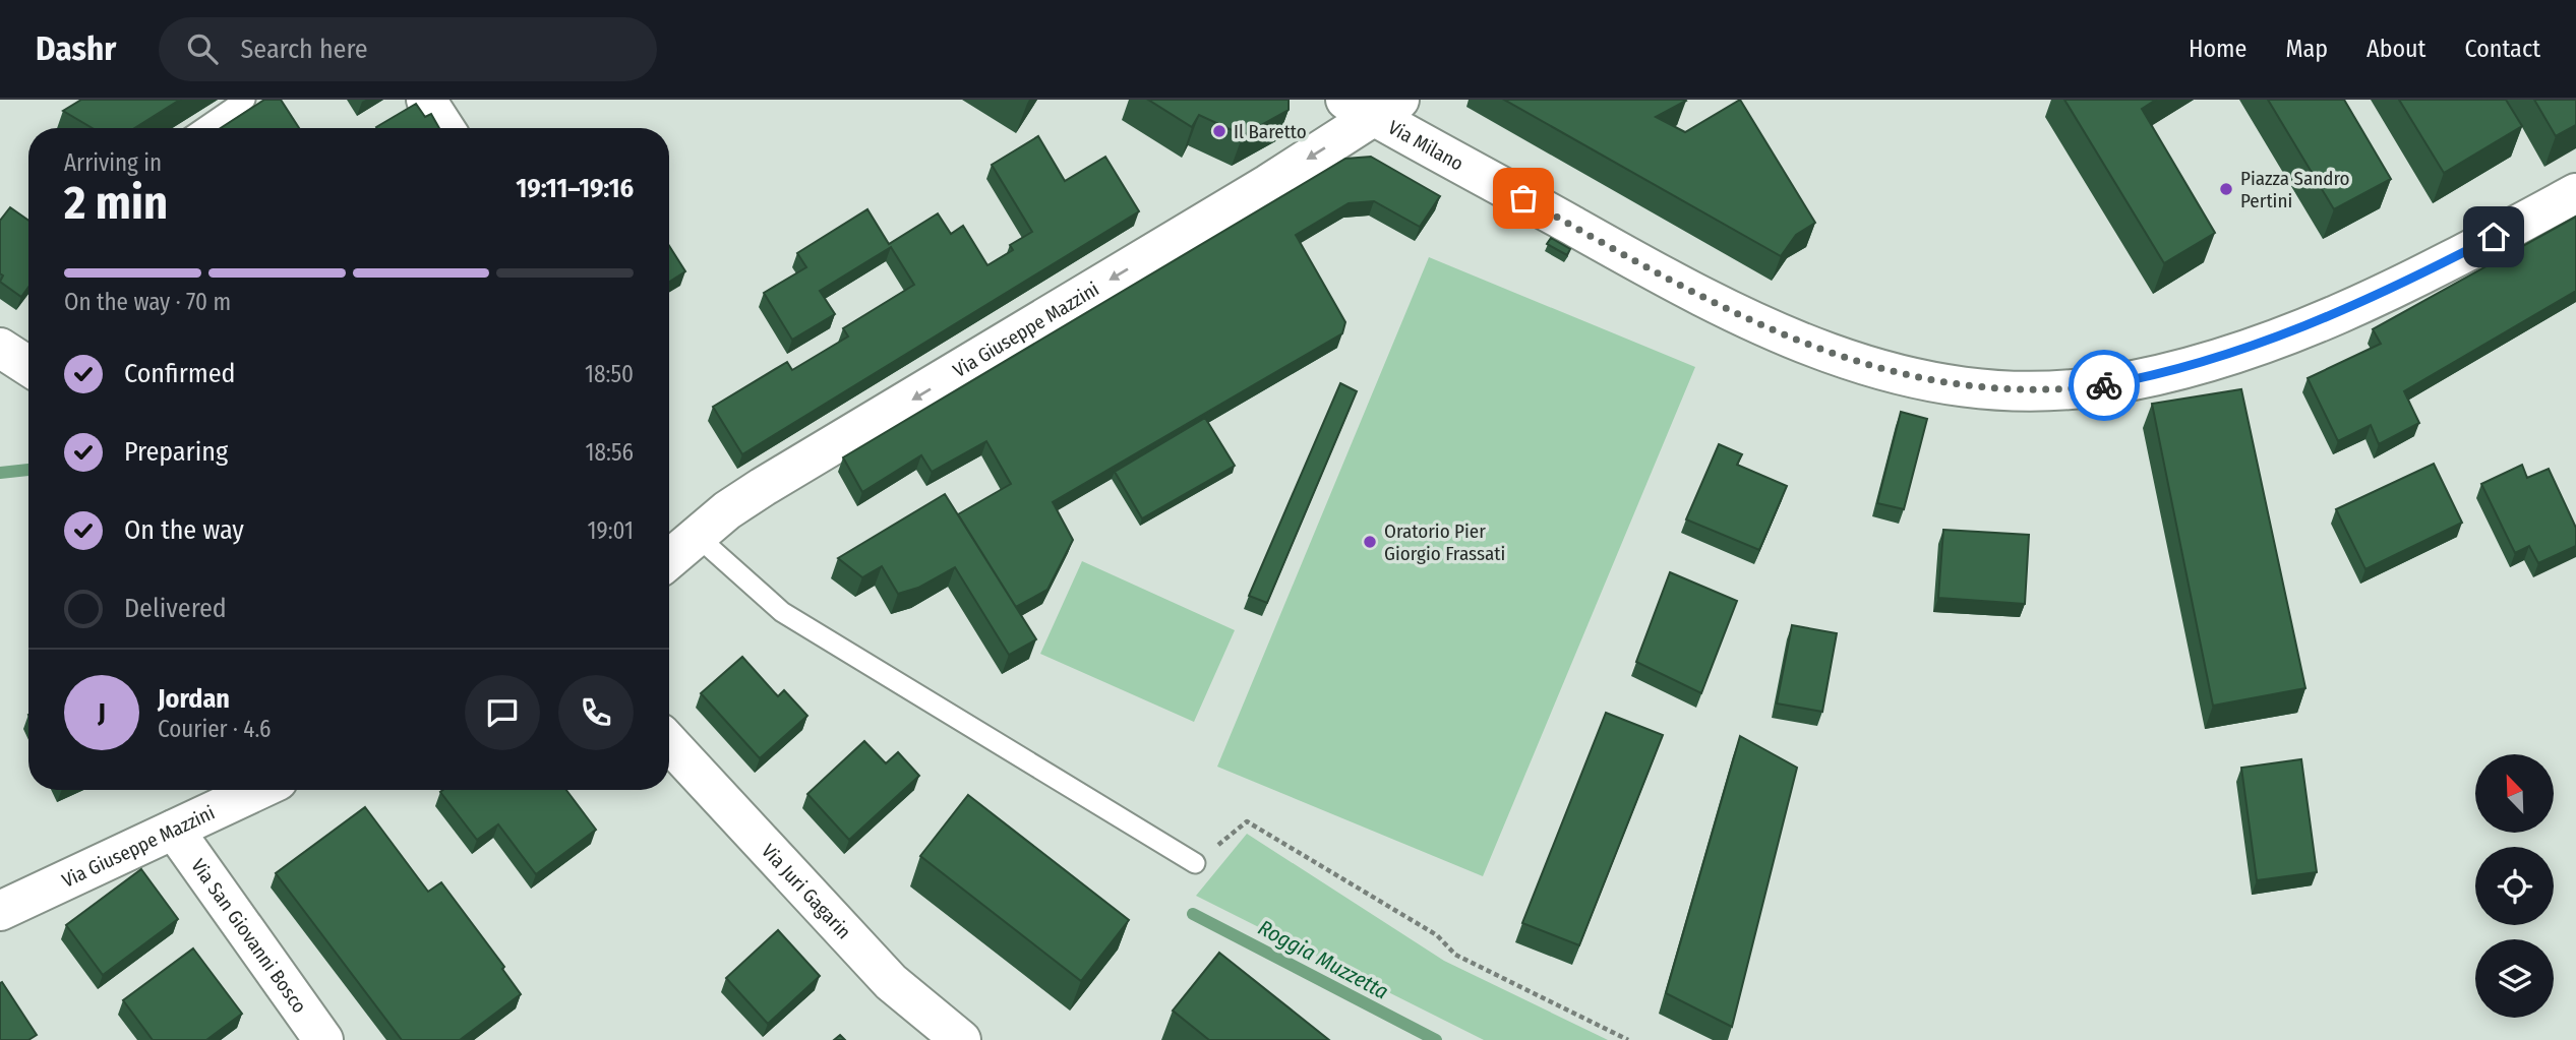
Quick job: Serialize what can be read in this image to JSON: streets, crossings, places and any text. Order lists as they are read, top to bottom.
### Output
{
  "streets": {
    "street": [
      "Via Milano",
      "Via Giuseppe Mazzini",
      "Via Juri Gagarin",
      "Via San Giovanni Bosco"
    ]
  },
  "crossings": [
    ["Via Milano", "Via Giuseppe Mazzini"],
    ["Via Giuseppe Mazzini", "Via San Giovanni Bosco"]
  ],
  "one_way": ["Via Giuseppe Mazzini"],
  "water": ["Roggia Muzzetta"],
  "places": ["Il Baretto", "Piazza Sandro Pertini", "Oratorio Pier Giorgio Frassati"],
  "north": "top left",
  "page": {
    "header": "Dashr",
    "search": "Search here",
    "nav": [
      "Home",
      "Map",
      "About",
      "Contact"
    ],
    "heading": ["2 min", "Arriving in", "19:11–19:16"],
    "panel": ["Jordan", "Courier · 4.6"],
    "bar": "On the way · 70 m",
    "list": [
      ["Confirmed", "18:50"],
      ["Preparing", "18:56"],
      ["On the way", "19:01"],
      "Delivered"
    ],
    "round": "J"
  }
}
